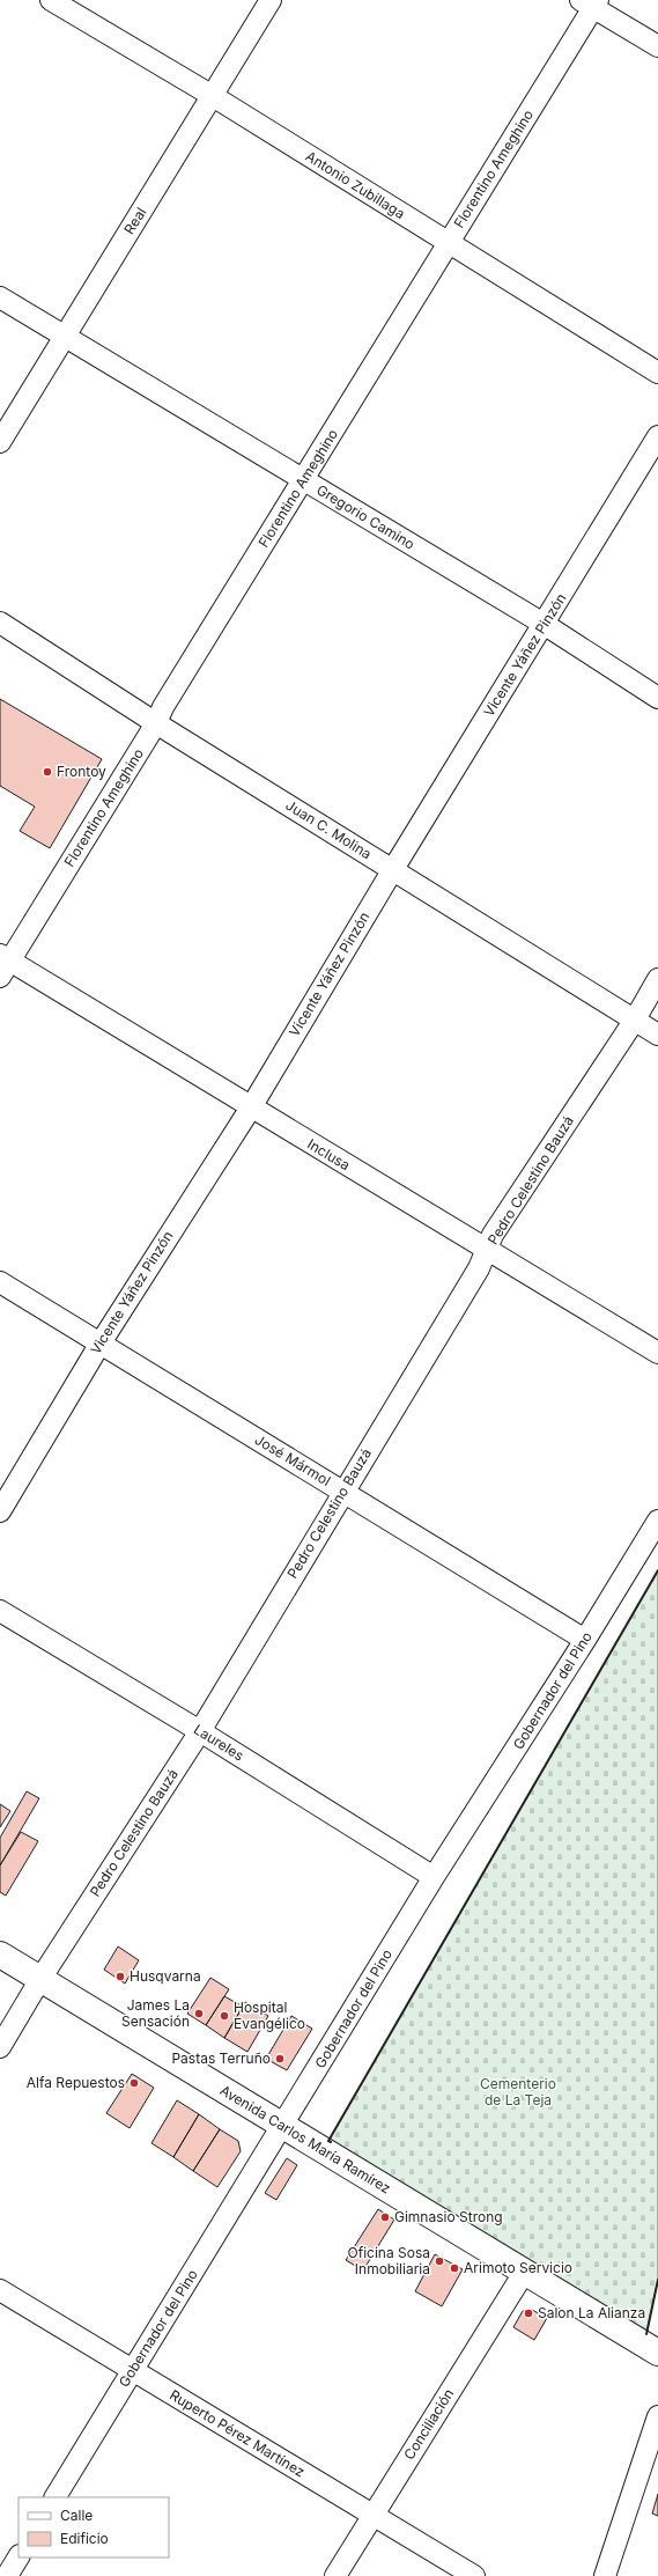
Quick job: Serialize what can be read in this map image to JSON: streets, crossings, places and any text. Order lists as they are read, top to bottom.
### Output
{
  "streets": {
    "main road": ["Avenida Carlos María Ramírez"],
    "street": [
      "Florentino Ameghino",
      "Antonio Zubillaga",
      "Real",
      "Gregorio Camino",
      "Vicente Yáñez Pinzón",
      "Juan C. Molina",
      "Inclusa",
      "Pedro Celestino Bauzá",
      "José Mármol",
      "Gobernador del Pino",
      "Laureles",
      "Conciliación",
      "Ruperto Pérez Martínez"
    ]
  },
  "crossings": [
    ["Florentino Ameghino", "Antonio Zubillaga"],
    ["Florentino Ameghino", "Gregorio Camino"],
    ["Florentino Ameghino", "Juan C. Molina"],
    ["Florentino Ameghino", "Inclusa"],
    ["Antonio Zubillaga", "Real"],
    ["Real", "Gregorio Camino"],
    ["Gregorio Camino", "Vicente Yáñez Pinzón"],
    ["Vicente Yáñez Pinzón", "Juan C. Molina"],
    ["Vicente Yáñez Pinzón", "Inclusa"],
    ["Vicente Yáñez Pinzón", "José Mármol"],
    ["Juan C. Molina", "Pedro Celestino Bauzá"],
    ["Inclusa", "Pedro Celestino Bauzá"],
    ["Pedro Celestino Bauzá", "José Mármol"],
    ["Pedro Celestino Bauzá", "Laureles"],
    ["Pedro Celestino Bauzá", "Avenida Carlos María Ramírez"],
    ["José Mármol", "Gobernador del Pino"],
    ["Gobernador del Pino", "Laureles"],
    ["Gobernador del Pino", "Avenida Carlos María Ramírez"],
    ["Gobernador del Pino", "Ruperto Pérez Martínez"],
    ["Avenida Carlos María Ramírez", "Conciliación"],
    ["Conciliación", "Ruperto Pérez Martínez"]
  ],
  "parks": ["Cementerio de La Teja"],
  "places": [
    "Frontoy",
    "Husqvarna",
    "James La Sensación",
    "Hospital Evangélico",
    "Pastas Terruño",
    "Alfa Repuestos",
    "Gimnasio Strong",
    "Oficina Sosa Inmobiliaria",
    "Arimoto Servicio",
    "Salon La Alianza"
  ],
  "legend": ["Calle", "Edificio"]
}
